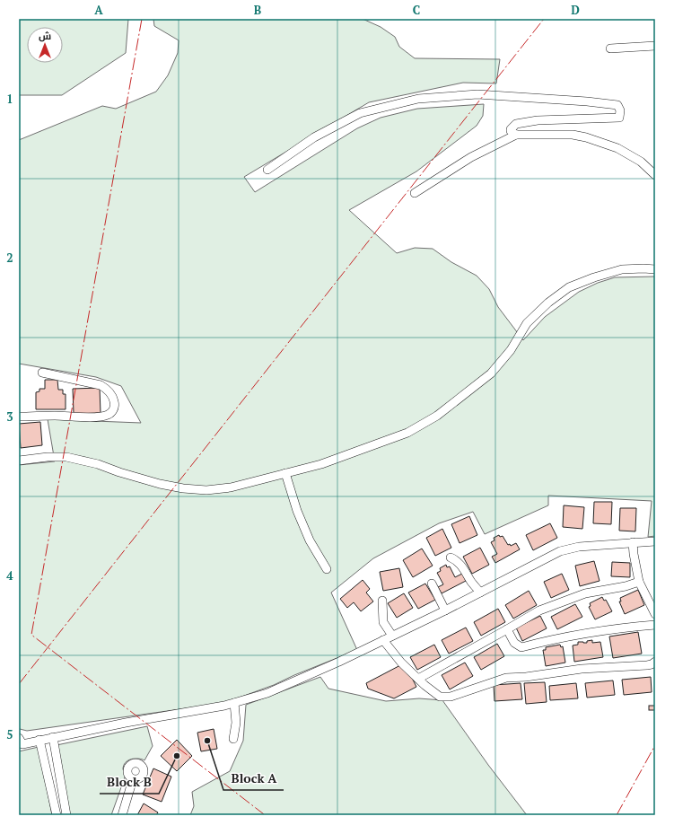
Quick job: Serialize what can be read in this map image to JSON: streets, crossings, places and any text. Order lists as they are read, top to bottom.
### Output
{
  "places": ["Block A", "Block B"],
  "north": "top",
  "grid": {
    "columns": [
      "A",
      "B",
      "C",
      "D"
    ],
    "rows": [
      "1",
      "2",
      "3",
      "4",
      "5"
    ]
  }
}
